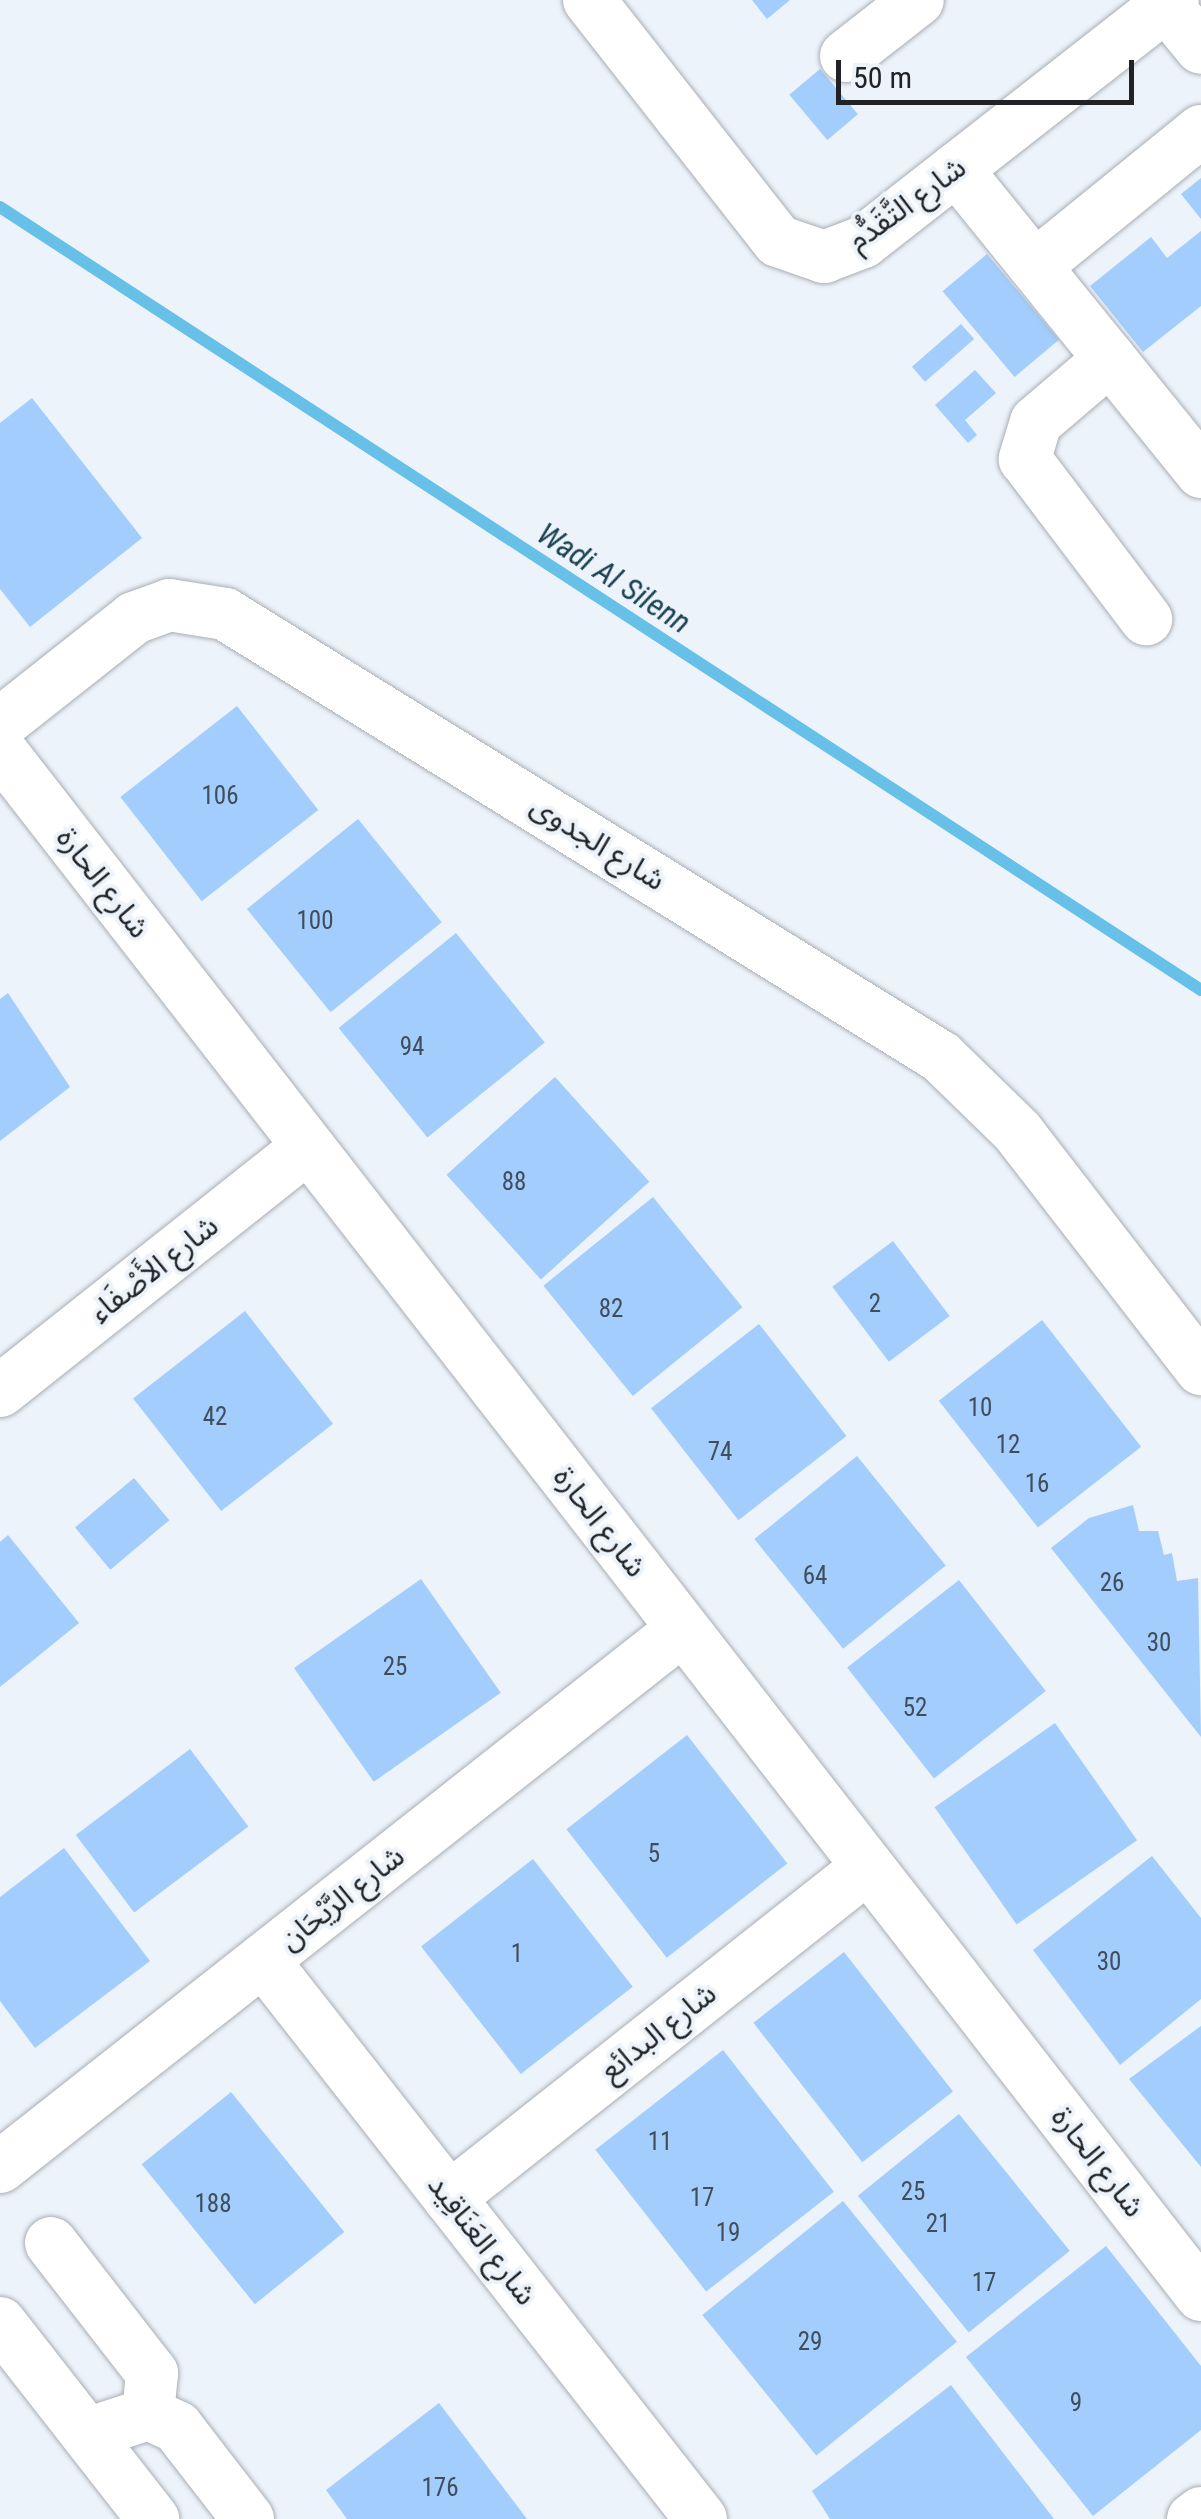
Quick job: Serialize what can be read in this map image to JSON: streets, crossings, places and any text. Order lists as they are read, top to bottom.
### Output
{
  "streets": {
    "street": [
      "شارع التَّقَدُّم",
      "شارع الجدوى",
      "شارع الحارة",
      "شارع الأَصْفَاء",
      "شارع الرَّيْحَان",
      "شارع البدائع",
      "شارع العَنَاقِيد"
    ]
  },
  "crossings": [
    ["شارع الحارة", "شارع الأَصْفَاء"],
    ["شارع الحارة", "شارع الرَّيْحَان"],
    ["شارع الحارة", "شارع البدائع"],
    ["شارع الرَّيْحَان", "شارع العَنَاقِيد"],
    ["شارع البدائع", "شارع العَنَاقِيد"]
  ],
  "water": ["Wadi Al Silenn"],
  "house_numbers": [
    "106",
    "100",
    "94",
    "88",
    "2",
    "82",
    "10",
    "42",
    "12",
    "74",
    "16",
    "64",
    "26",
    "30",
    "25",
    "52",
    "5",
    "1",
    "30",
    "11",
    "25",
    "17",
    "188",
    "21",
    "19",
    "17",
    "29",
    "9",
    "176"
  ],
  "scale_bar": "50 m"
}
